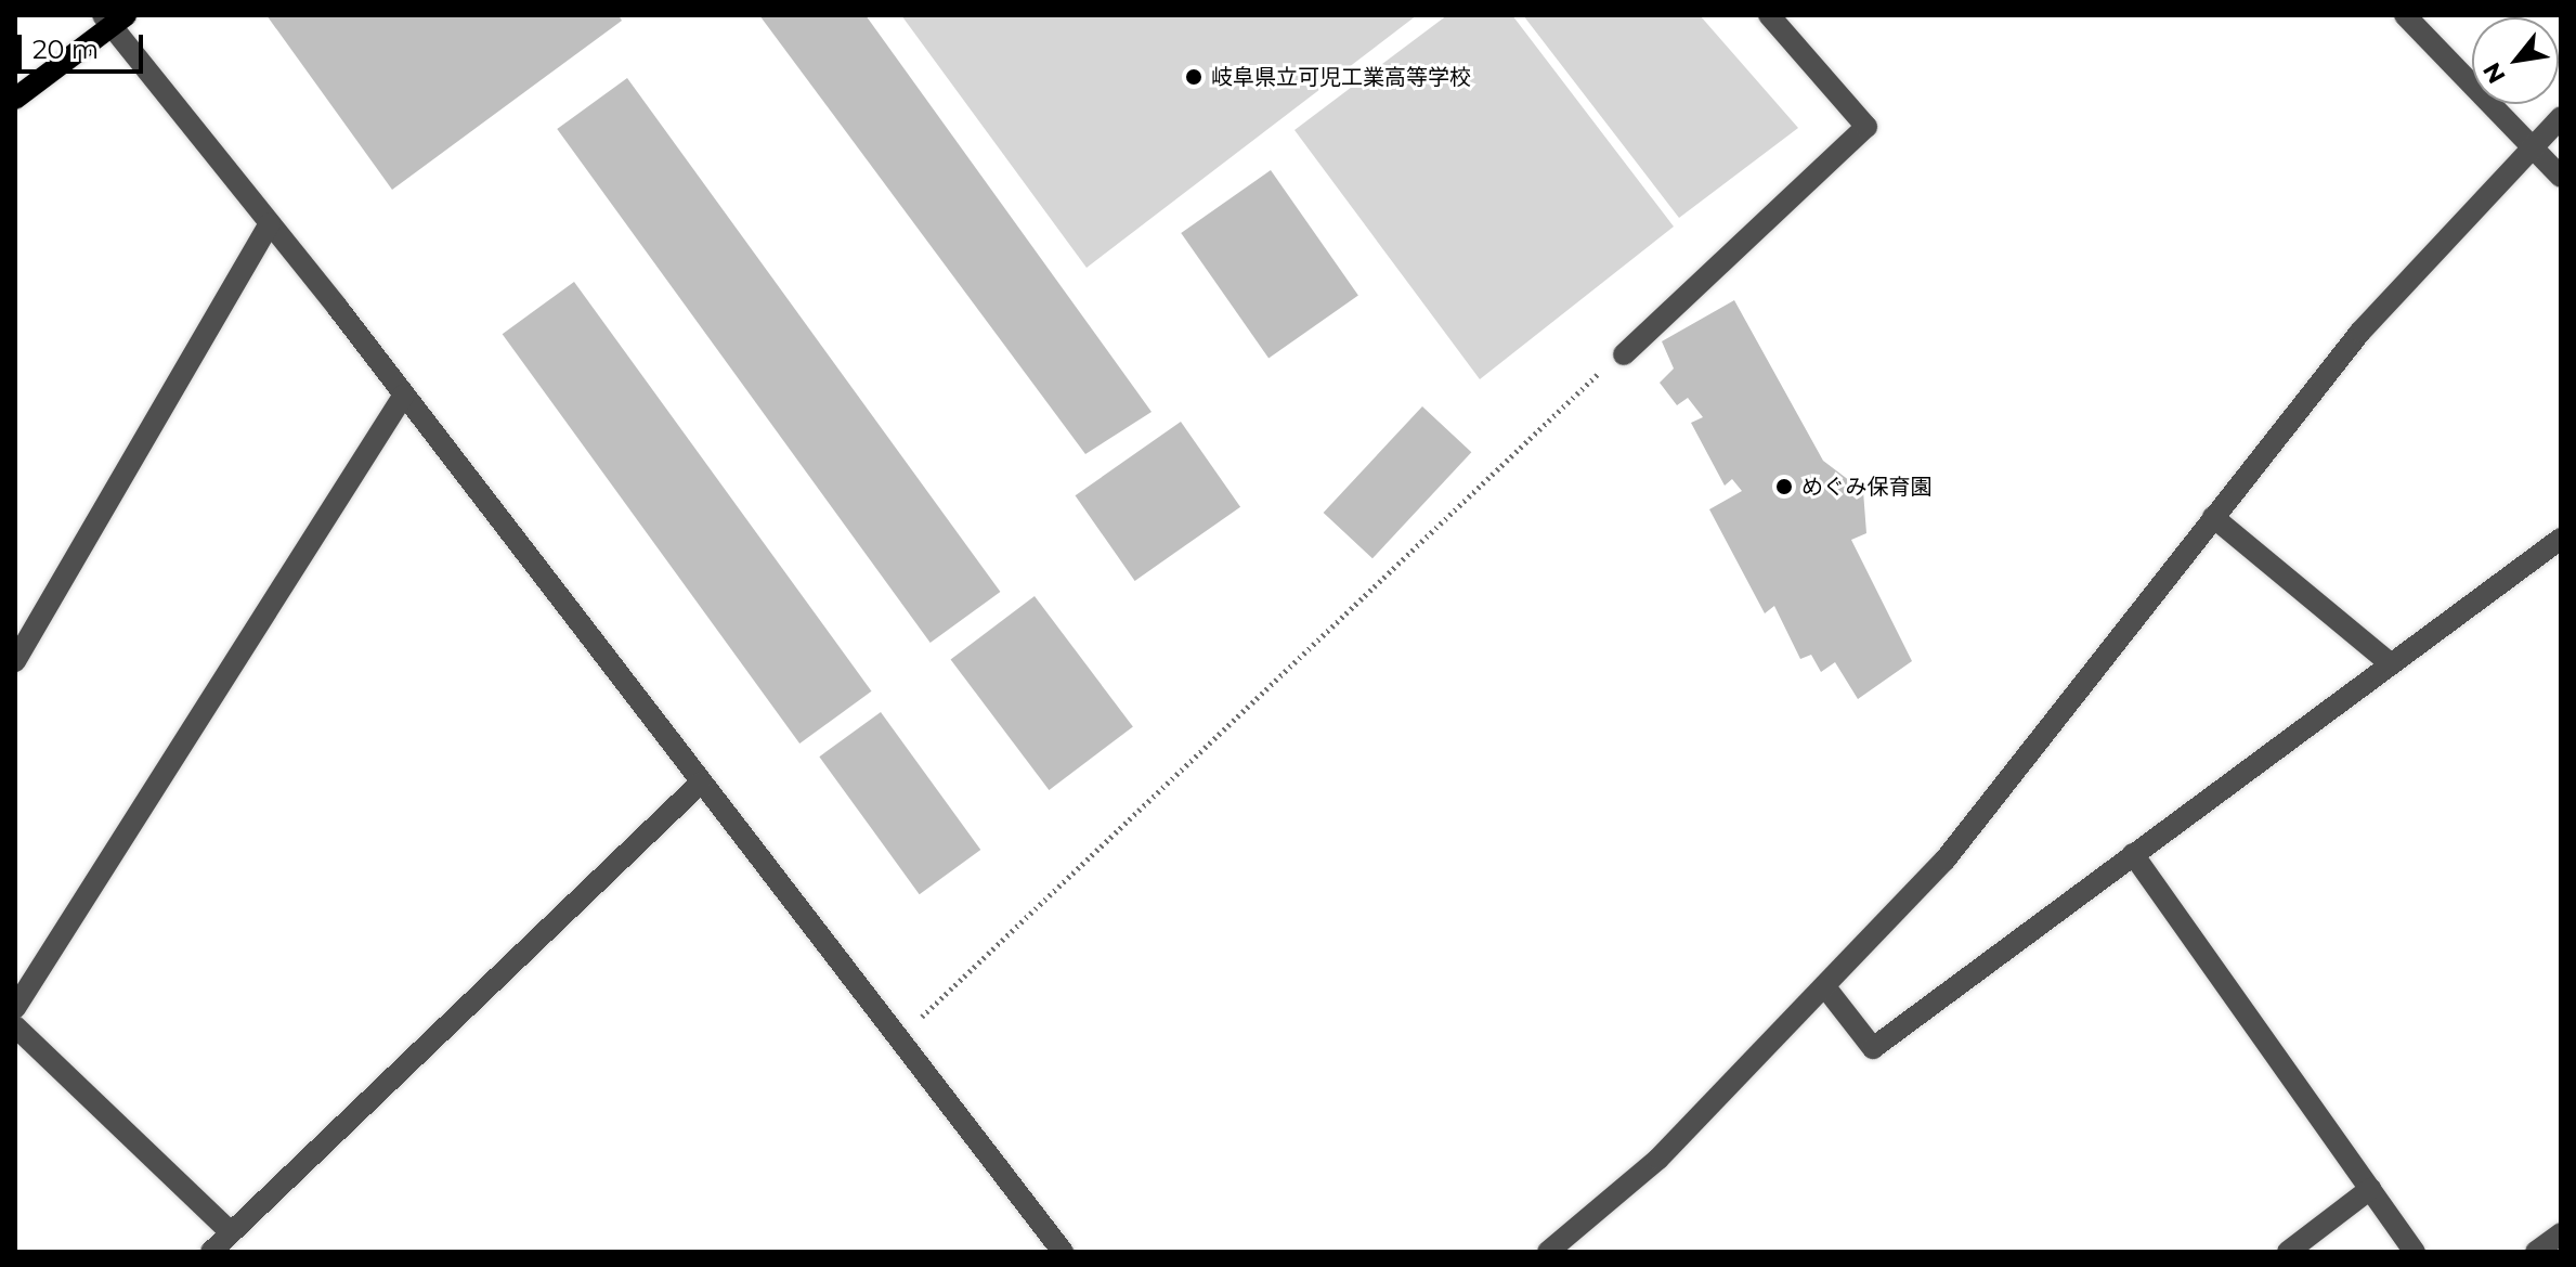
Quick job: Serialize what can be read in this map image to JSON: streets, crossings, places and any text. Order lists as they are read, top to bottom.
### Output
{
  "places": ["岐阜県立可児工業高等学校", "めぐみ保育園"],
  "scale_bar": "20 m",
  "north": "bottom left"
}
